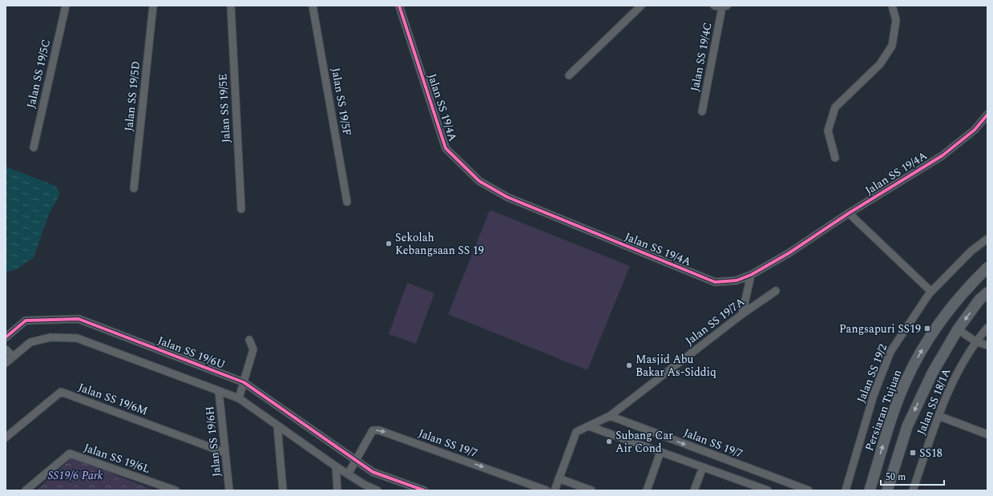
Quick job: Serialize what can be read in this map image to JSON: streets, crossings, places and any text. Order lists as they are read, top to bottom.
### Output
{
  "streets": {
    "main road": ["Persiaran Tujuan"],
    "street": [
      "Jalan SS 19/4C",
      "Jalan SS 19/5C",
      "Jalan SS 19/5D",
      "Jalan SS 19/5F",
      "Jalan SS 19/4A",
      "Jalan SS 19/5E",
      "Jalan SS 19/7A",
      "Jalan SS 19/6U",
      "Jalan SS 19/2",
      "Jalan SS 19/6M",
      "Jalan SS 18/1A",
      "Jalan SS 19/6H",
      "Jalan SS 19/7",
      "Jalan SS 19/6L"
    ]
  },
  "crossings": [
    ["Jalan SS 19/7A", "Jalan SS 19/7"],
    ["Jalan SS 19/6U", "Jalan SS 19/7"],
    ["Jalan SS 19/6M", "Jalan SS 19/6H"]
  ],
  "parks": ["SS19/6 Park"],
  "places": {
    "other": ["Sekolah Kebangsaan SS 19", "Masjid Abu Bakar As-Siddiq", "Subang Car Air Cond"],
    "transit": ["Pangsapuri SS19", "SS18"]
  },
  "scale_bar": "50 m"
}
